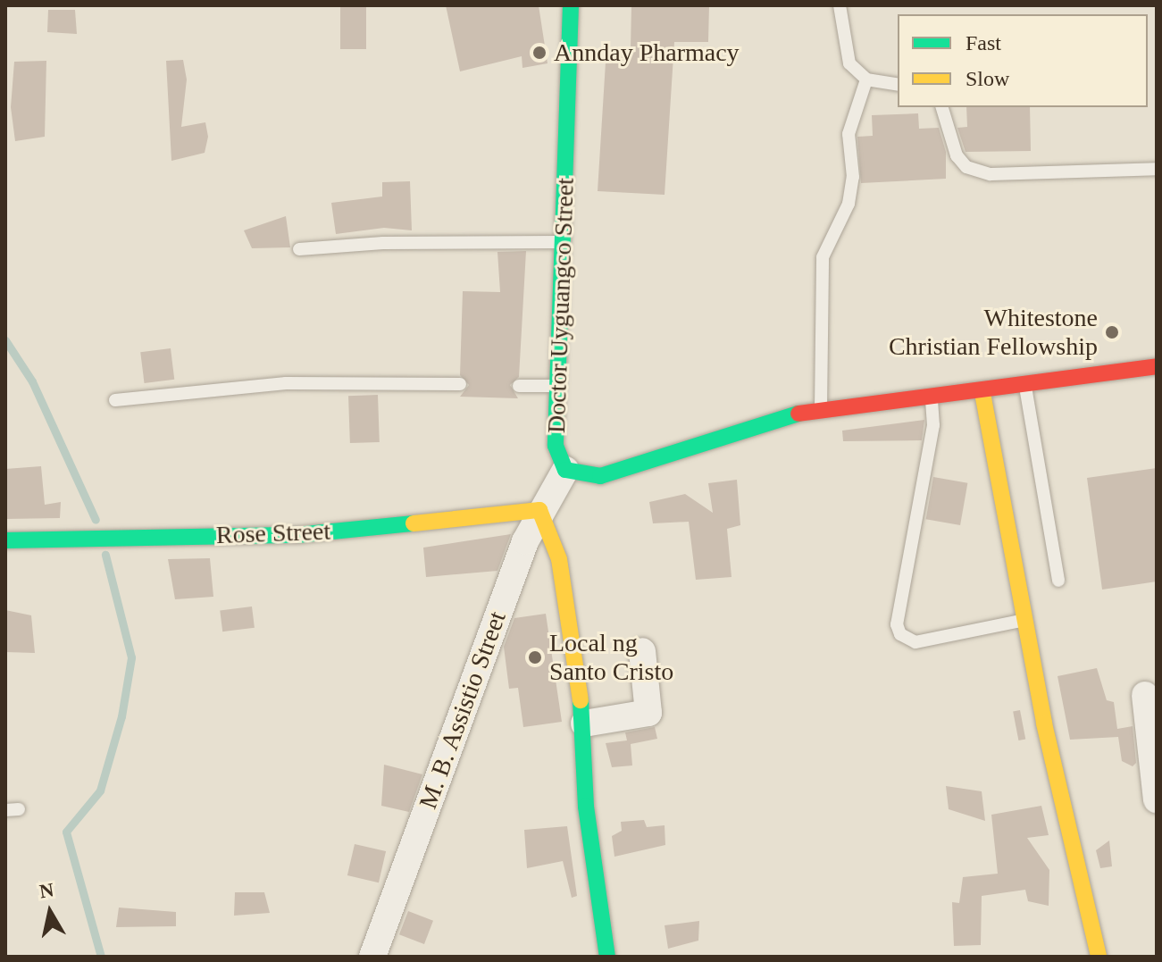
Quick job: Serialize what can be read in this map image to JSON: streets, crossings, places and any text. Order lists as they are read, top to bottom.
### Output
{
  "streets": {
    "street": ["Doctor Uyguangco Street", "Rose Street", "M. B. Assistio Street"]
  },
  "crossings": [
    ["Doctor Uyguangco Street", "M. B. Assistio Street"],
    ["Rose Street", "M. B. Assistio Street"]
  ],
  "places": ["Annday Pharmacy", "Whitestone Christian Fellowship", "Local ng Santo Cristo"],
  "legend": ["Fast", "Slow"],
  "north": "top"
}
